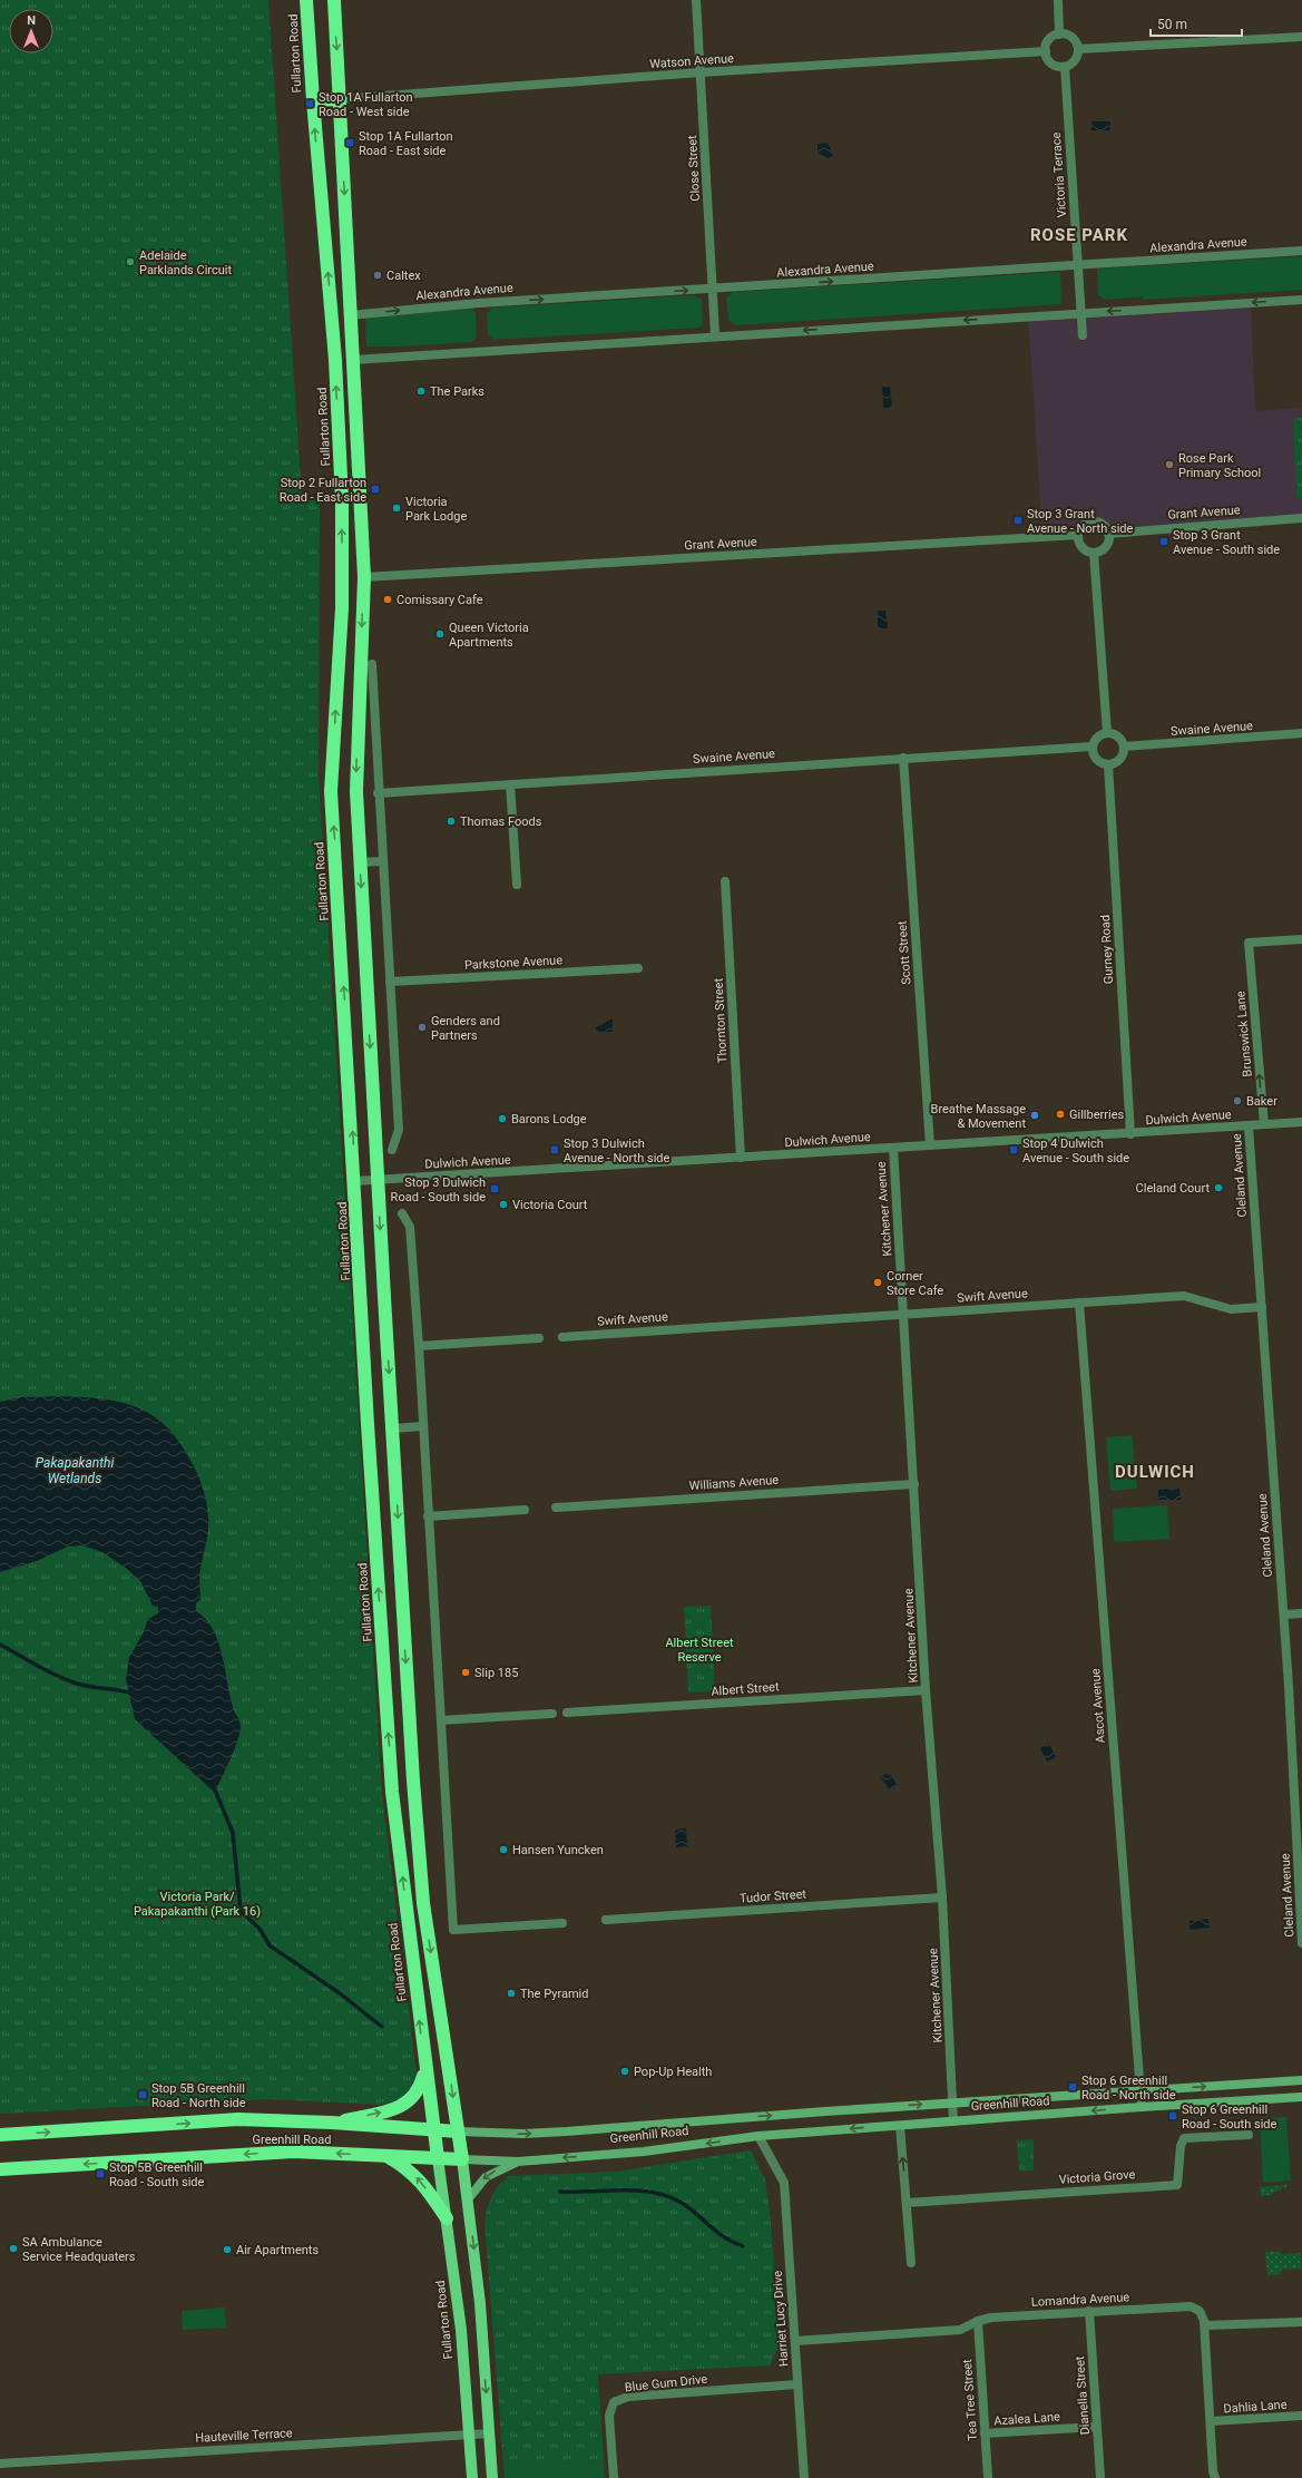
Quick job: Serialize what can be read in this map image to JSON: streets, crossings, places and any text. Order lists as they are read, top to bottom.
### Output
{
  "streets": {
    "highway": ["Fullarton Road", "Greenhill Road"],
    "street": [
      "Watson Avenue",
      "Close Street",
      "Victoria Terrace",
      "Alexandra Avenue",
      "Grant Avenue",
      "Swaine Avenue",
      "Gurney Road",
      "Scott Street",
      "Parkstone Avenue",
      "Thornton Street",
      "Brunswick Lane",
      "Dulwich Avenue",
      "Cleland Avenue",
      "Kitchener Avenue",
      "Swift Avenue",
      "Williams Avenue",
      "Albert Street",
      "Ascot Avenue",
      "Tudor Street",
      "Victoria Grove",
      "Lomandra Avenue",
      "Harriet Lucy Drive",
      "Blue Gum Drive",
      "Dianella Street",
      "Tea Tree Street",
      "Dahlia Lane",
      "Azalea Lane",
      "Hauteville Terrace"
    ]
  },
  "crossings": [
    ["Fullarton Road", "Dulwich Avenue"],
    ["Fullarton Road", "Greenhill Road"],
    ["Fullarton Road", "Hauteville Terrace"],
    ["Watson Avenue", "Close Street"],
    ["Watson Avenue", "Victoria Terrace"],
    ["Close Street", "Alexandra Avenue"],
    ["Victoria Terrace", "Alexandra Avenue"],
    ["Swaine Avenue", "Gurney Road"],
    ["Swaine Avenue", "Scott Street"],
    ["Gurney Road", "Dulwich Avenue"],
    ["Scott Street", "Dulwich Avenue"],
    ["Thornton Street", "Dulwich Avenue"],
    ["Brunswick Lane", "Dulwich Avenue"],
    ["Dulwich Avenue", "Cleland Avenue"],
    ["Dulwich Avenue", "Kitchener Avenue"],
    ["Cleland Avenue", "Swift Avenue"],
    ["Kitchener Avenue", "Swift Avenue"],
    ["Kitchener Avenue", "Williams Avenue"],
    ["Kitchener Avenue", "Albert Street"],
    ["Kitchener Avenue", "Tudor Street"],
    ["Kitchener Avenue", "Greenhill Road"],
    ["Swift Avenue", "Ascot Avenue"],
    ["Ascot Avenue", "Greenhill Road"],
    ["Greenhill Road", "Harriet Lucy Drive"],
    ["Lomandra Avenue", "Harriet Lucy Drive"],
    ["Lomandra Avenue", "Dianella Street"],
    ["Lomandra Avenue", "Tea Tree Street"],
    ["Harriet Lucy Drive", "Blue Gum Drive"],
    ["Dianella Street", "Azalea Lane"],
    ["Tea Tree Street", "Azalea Lane"]
  ],
  "one_way": ["Brunswick Lane"],
  "districts": ["ROSE PARK", "DULWICH"],
  "water": ["Pakapakanthi Wetlands"],
  "parks": ["Albert Street Reserve", "Victoria Park/ Pakapakanthi (Park 16)"],
  "places": {
    "transit": [
      "Stop 1A Fullarton Road - West side",
      "Stop 1A Fullarton Road - East side",
      "Stop 2 Fullarton Road - East side",
      "Stop 3 Grant Avenue - North side",
      "Stop 3 Grant Avenue - South side",
      "Stop 3 Dulwich Avenue - North side",
      "Stop 4 Dulwich Avenue - South side",
      "Stop 3 Dulwich Road - South side",
      "Stop 6 Greenhill Road - North side",
      "Stop 5B Greenhill Road - North side",
      "Stop 6 Greenhill Road - South side",
      "Stop 5B Greenhill Road - South side"
    ],
    "other": [
      "Adelaide Parklands Circuit",
      "Caltex",
      "The Parks",
      "Rose Park Primary School",
      "Victoria Park Lodge",
      "Comissary Cafe",
      "Queen Victoria Apartments",
      "Thomas Foods",
      "Genders and Partners",
      "Baker",
      "Gillberries",
      "Breathe Massage & Movement",
      "Barons Lodge",
      "Cleland Court",
      "Victoria Court",
      "Corner Store Cafe",
      "Slip 185",
      "Hansen Yuncken",
      "The Pyramid",
      "Pop-Up Health",
      "SA Ambulance Service Headquaters",
      "Air Apartments"
    ]
  },
  "scale_bar": "50 m",
  "north": "top"
}
